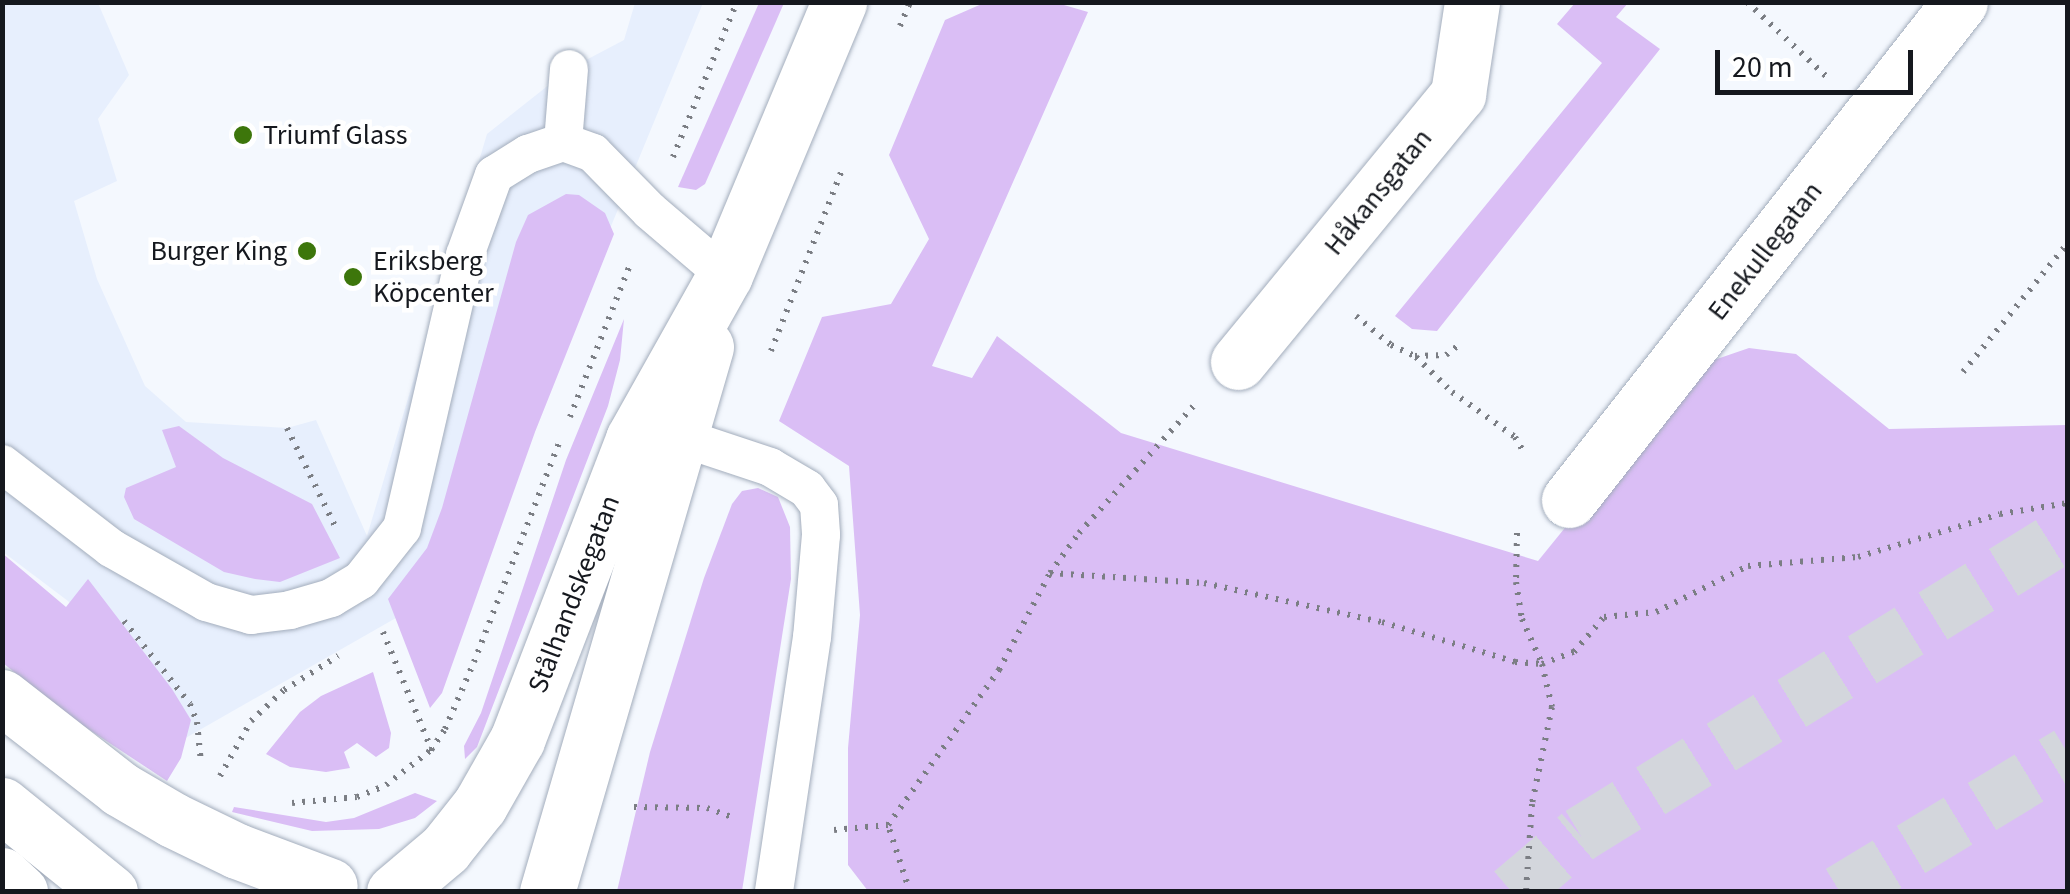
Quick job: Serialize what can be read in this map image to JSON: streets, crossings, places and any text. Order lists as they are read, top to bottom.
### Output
{
  "streets": {
    "street": ["Håkansgatan", "Enekullegatan", "Stålhandskegatan"]
  },
  "places": ["Triumf Glass", "Burger King", "Eriksberg Köpcenter"],
  "scale_bar": "20 m"
}
